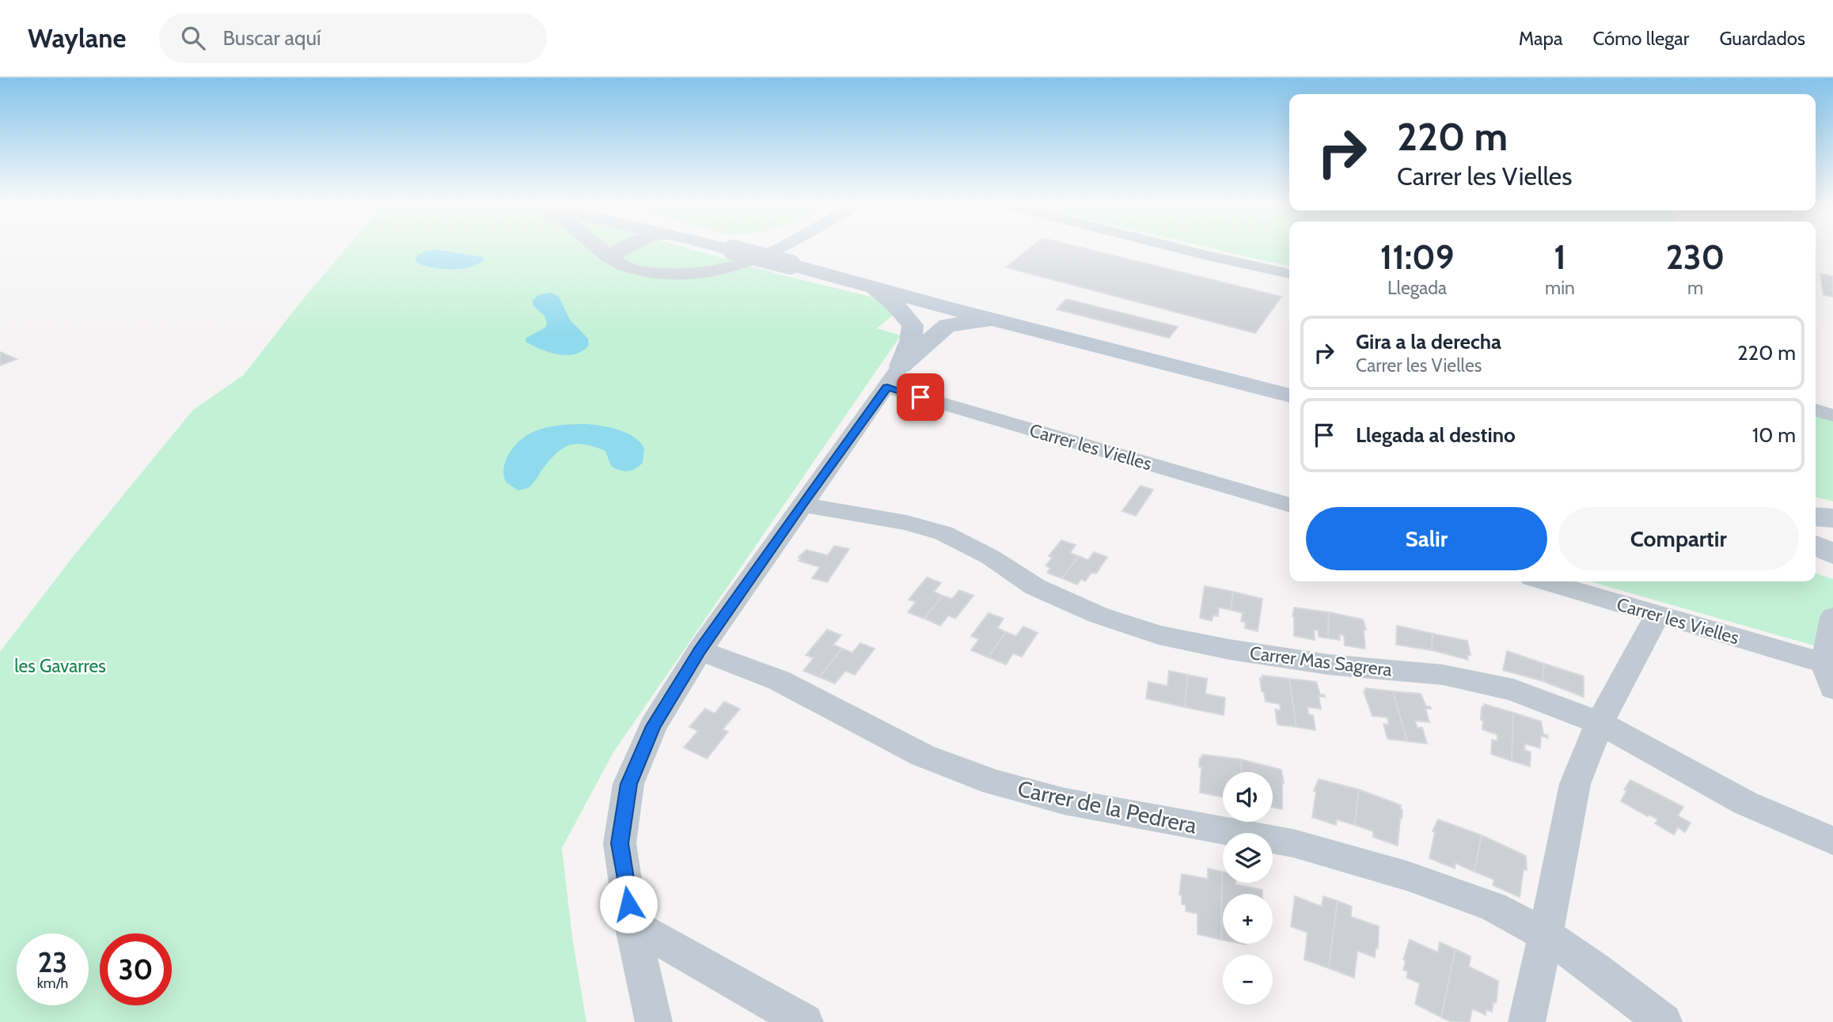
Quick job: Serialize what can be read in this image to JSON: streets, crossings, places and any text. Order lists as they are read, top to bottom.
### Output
{
  "streets": {
    "street": ["Carrer les Vielles", "Carrer Mas Sagrera", "Carrer de la Pedrera"]
  },
  "parks": ["les Gavarres"],
  "page": {
    "header": "Waylane",
    "search": "Buscar aquí",
    "nav": ["Mapa", "Cómo llegar", "Guardados"],
    "turn": ["220 m", "Carrer les Vielles"],
    "eta": [
      "11:09",
      "Llegada",
      "1",
      "min",
      "230",
      "m"
    ],
    "list": [
      {
        "name": "Gira a la derecha",
        "note": "Carrer les Vielles",
        "value": "220 m"
      },
      {
        "name": "Llegada al destino",
        "value": "10 m"
      }
    ],
    "buttons": ["Salir", "Compartir"],
    "map_buttons": ["+", "−"],
    "speed": "23 km/h",
    "limit": "30"
  }
}
